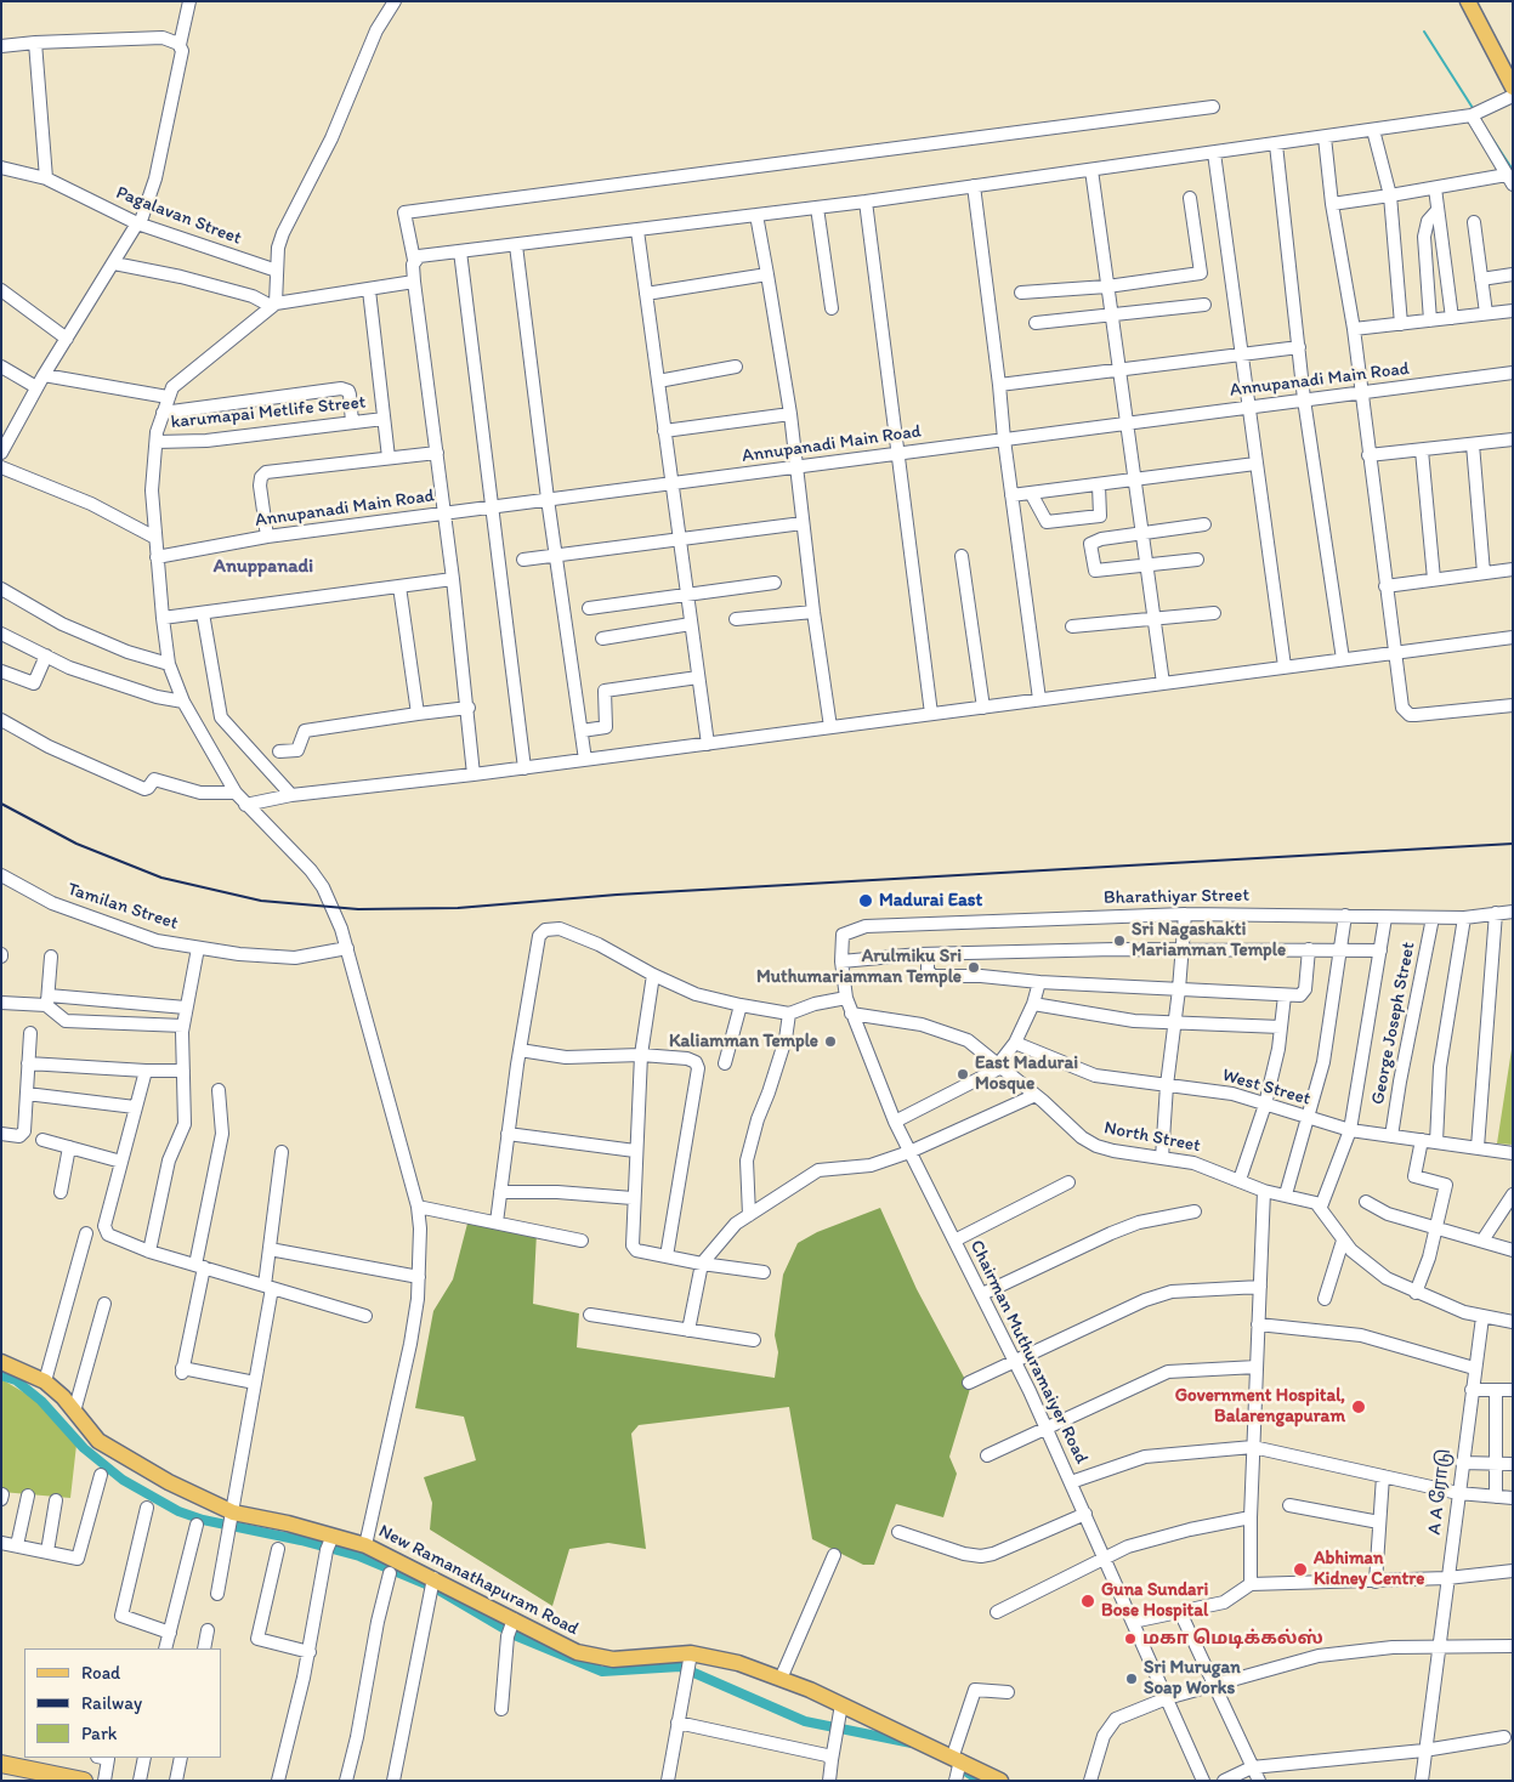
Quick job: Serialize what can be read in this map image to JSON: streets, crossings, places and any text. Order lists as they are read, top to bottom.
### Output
{
  "streets": {
    "main road": ["New Ramanathapuram Road"],
    "street": [
      "Pagalavan Street",
      "Annupanadi Main Road",
      "karumapai Metlife Street",
      "Bharathiyar Street",
      "Tamilan Street",
      "George Joseph Street",
      "West Street",
      "North Street",
      "Chairman Muthuramaiyer Road",
      "A A ரோடு"
    ]
  },
  "crossings": [
    ["Bharathiyar Street", "George Joseph Street"],
    ["Bharathiyar Street", "Chairman Muthuramaiyer Road"],
    ["George Joseph Street", "West Street"],
    ["North Street", "Chairman Muthuramaiyer Road"]
  ],
  "districts": ["Anuppanadi"],
  "places": [
    "Madurai East",
    "Sri Nagashakti Mariamman Temple",
    "Arulmiku Sri Muthumariamman Temple",
    "Kaliamman Temple",
    "East Madurai Mosque",
    "Government Hospital, Balarengapuram",
    "Abhiman Kidney Centre",
    "Guna Sundari Bose Hospital",
    "மகா மெடிக்கல்ஸ்",
    "Sri Murugan Soap Works"
  ],
  "legend": ["Road", "Railway", "Park"]
}
